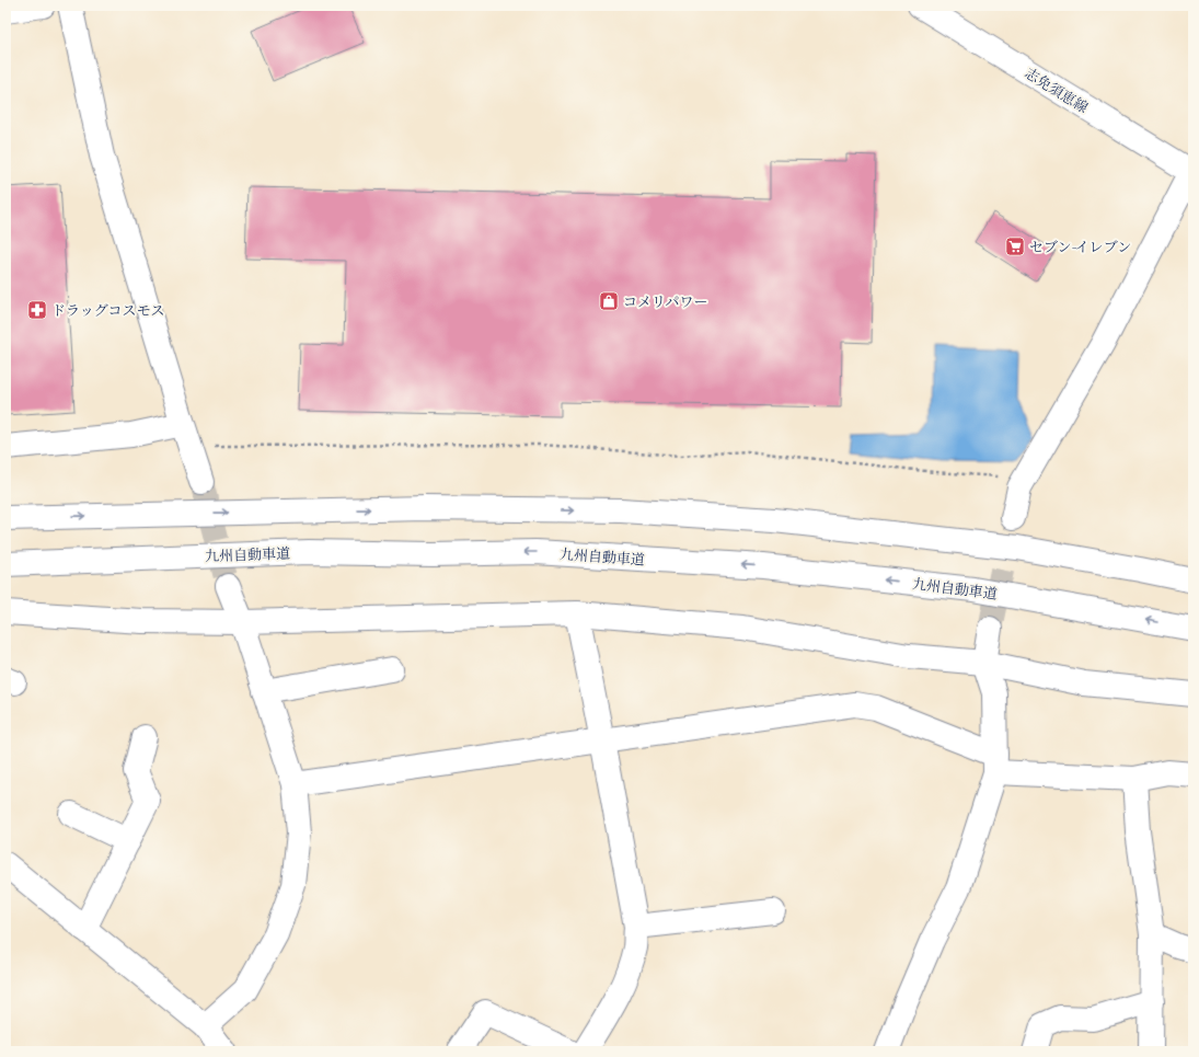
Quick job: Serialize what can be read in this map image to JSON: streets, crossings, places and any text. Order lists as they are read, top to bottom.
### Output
{
  "streets": {
    "main road": ["志免須恵線", "九州自動車道"]
  },
  "places": {
    "supermarket": ["セブン-イレブン"],
    "shop": ["コメリパワー"],
    "pharmacy": ["ドラッグコスモス"]
  }
}
